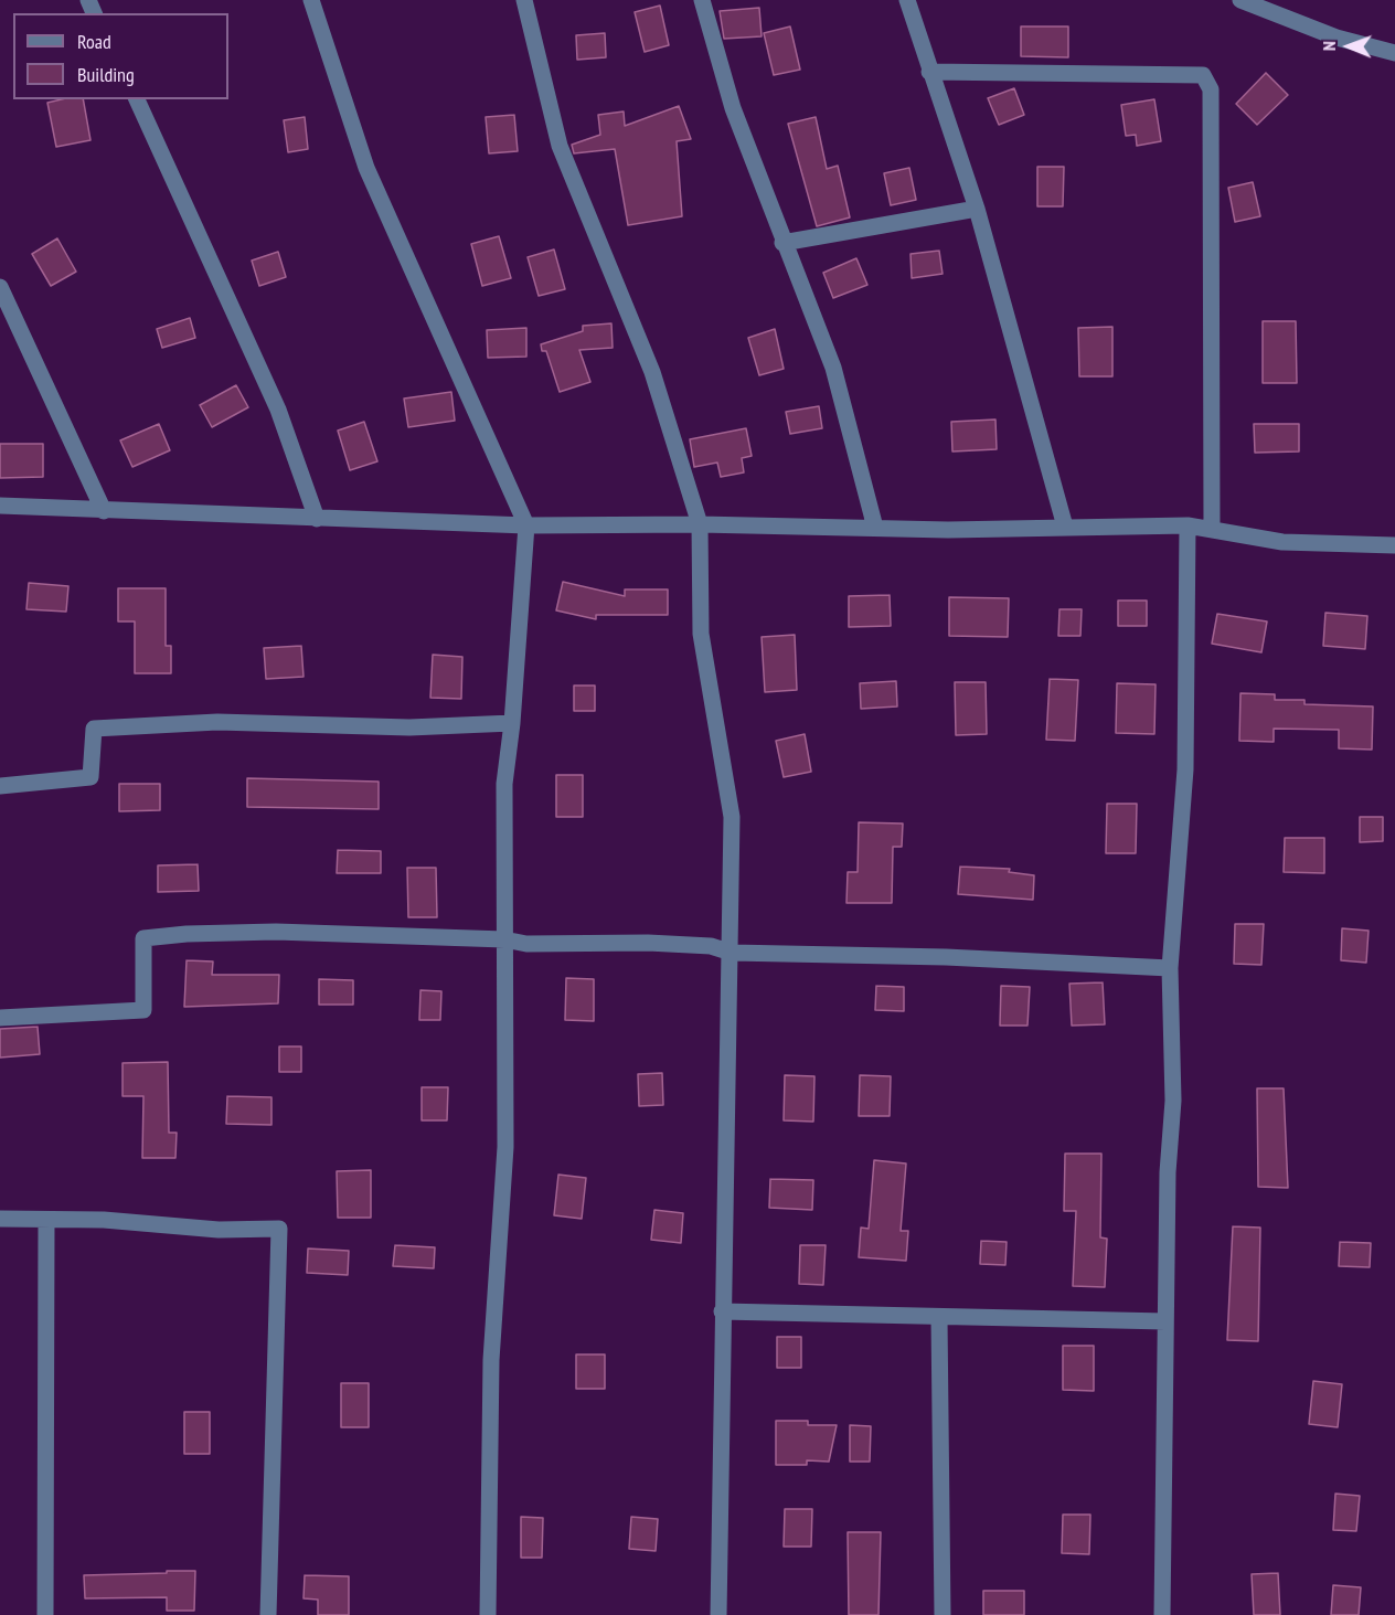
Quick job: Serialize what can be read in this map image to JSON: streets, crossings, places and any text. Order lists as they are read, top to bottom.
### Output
{
  "legend": ["Road", "Building"],
  "north": "left"
}
